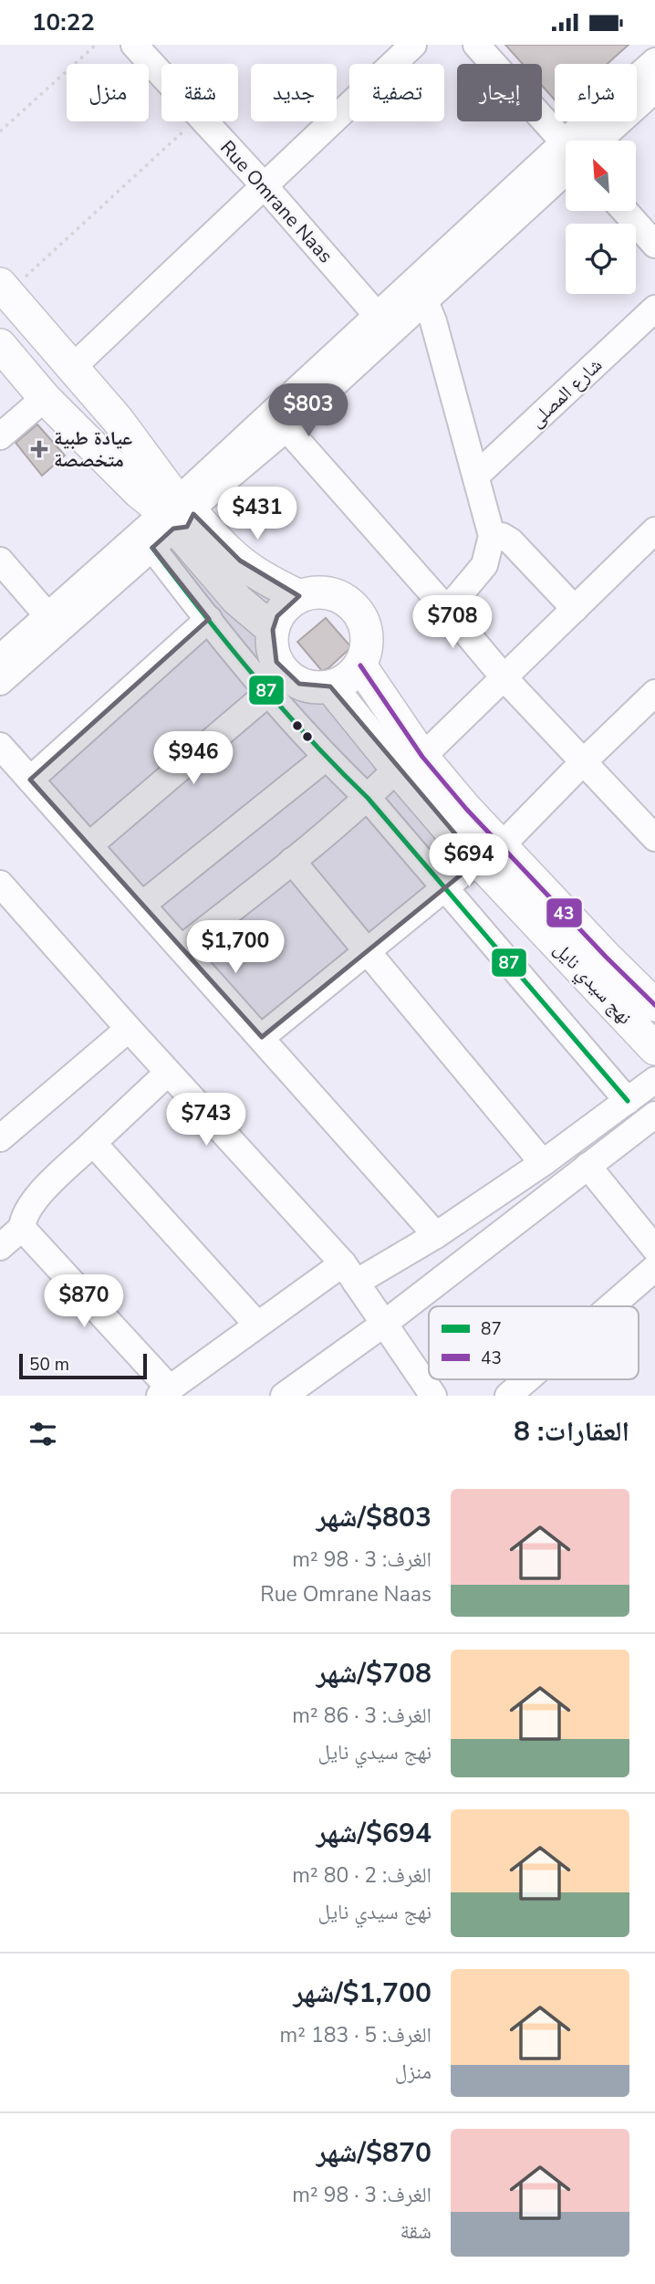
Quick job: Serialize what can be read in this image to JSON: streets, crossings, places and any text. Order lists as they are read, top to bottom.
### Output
{
  "streets": {
    "main road": ["نهج سيدي نايل"],
    "street": ["Rue Omrane Naas", "شارع المصلى"]
  },
  "places": {
    "health": ["عيادة طبية متخصصة"]
  },
  "lines": ["transit line 87", "transit line 43"],
  "legend": ["87", "43"],
  "scale_bar": "50 m",
  "north": "top left",
  "page": {
    "status": "10:22",
    "chip": [
      "شراء",
      "إيجار",
      "تصفية",
      "جديد",
      "شقة",
      "منزل"
    ],
    "price": [
      "$803",
      "$431",
      "$708",
      "$946",
      "$694",
      "$1,700",
      "$743",
      "$870"
    ],
    "scale": "50 m",
    "heading": "العقارات: 8",
    "list": [
      {
        "name": "$803/شهر",
        "note": "الغرف: 3 · 98 m² · Rue Omrane Naas"
      },
      {
        "name": "$708/شهر",
        "note": "الغرف: 3 · 86 m² · نهج سيدي نايل"
      },
      {
        "name": "$694/شهر",
        "note": "الغرف: 2 · 80 m² · نهج سيدي نايل"
      },
      {
        "name": "$1,700/شهر",
        "note": "الغرف: 5 · 183 m² · منزل"
      },
      {
        "name": "$870/شهر",
        "note": "الغرف: 3 · 98 m² · شقة"
      }
    ]
  }
}
